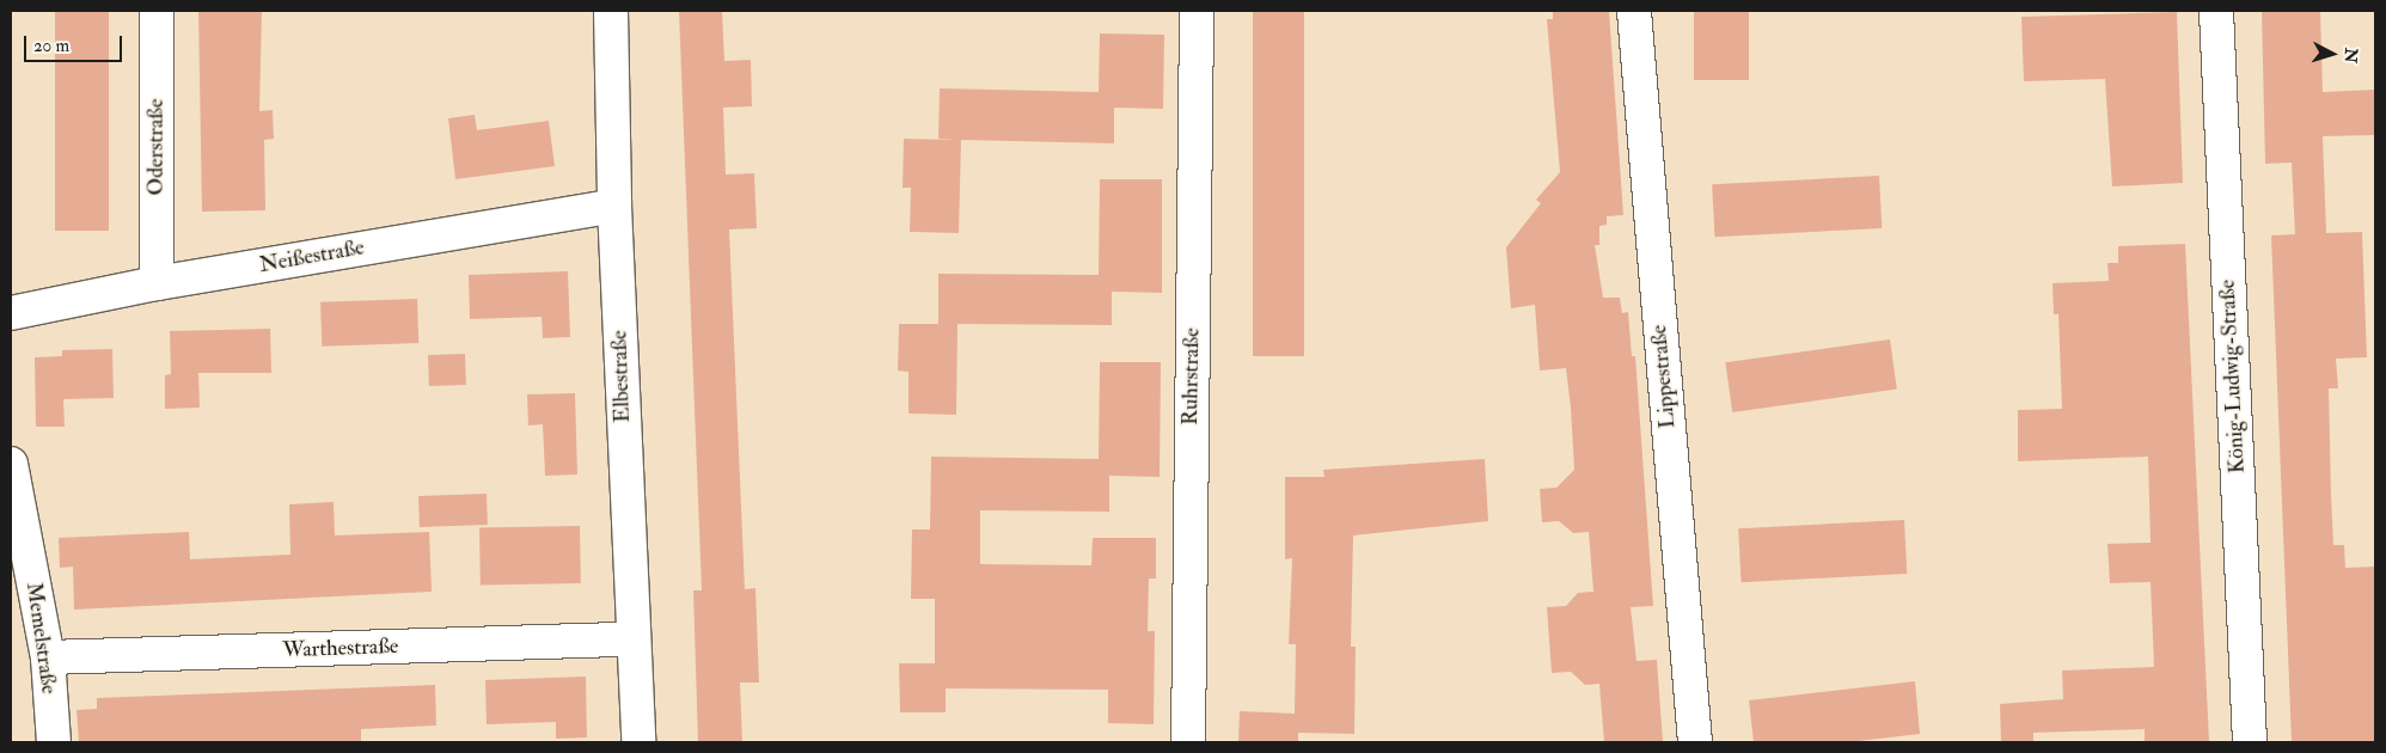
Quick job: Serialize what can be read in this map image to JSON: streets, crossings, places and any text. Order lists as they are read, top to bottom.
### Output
{
  "streets": {
    "street": [
      "Oderstraße",
      "Neißestraße",
      "Elbestraße",
      "Ruhrstraße",
      "Lippestraße",
      "König-Ludwig-Straße",
      "Memelstraße",
      "Warthestraße"
    ]
  },
  "crossings": [
    ["Oderstraße", "Neißestraße"],
    ["Neißestraße", "Elbestraße"],
    ["Elbestraße", "Warthestraße"],
    ["Memelstraße", "Warthestraße"]
  ],
  "scale_bar": "20 m",
  "north": "right"
}
